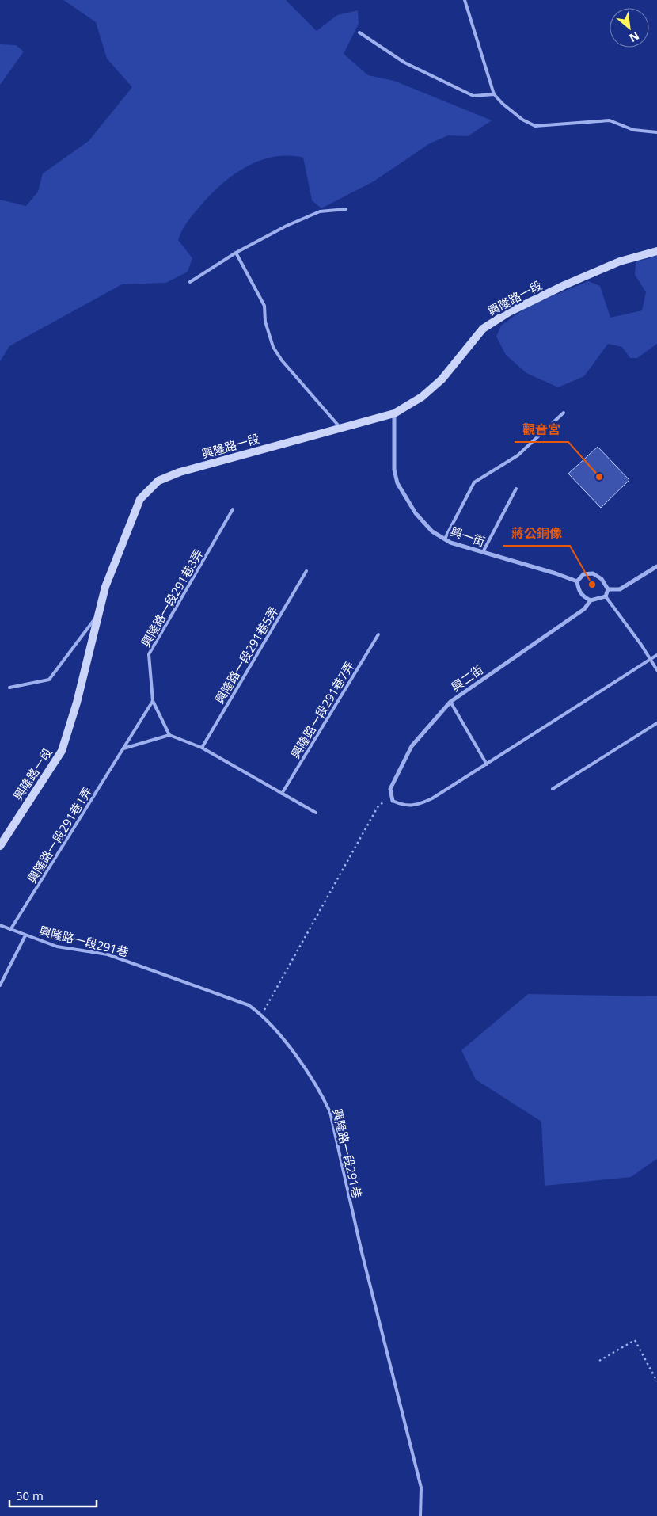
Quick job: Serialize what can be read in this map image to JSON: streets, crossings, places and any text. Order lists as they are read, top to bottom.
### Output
{
  "streets": {
    "street": ["興隆路一段", "興一街", "興二街"],
    "lane": [
      "興隆路一段291巷3弄",
      "興隆路一段291巷5弄",
      "興隆路一段291巷7弄",
      "興隆路一段291巷1弄",
      "興隆路一段291巷"
    ]
  },
  "crossings": [
    ["興隆路一段", "興一街"],
    ["興一街", "興二街"],
    ["興隆路一段291巷3弄", "興隆路一段291巷1弄"],
    ["興隆路一段291巷1弄", "興隆路一段291巷"]
  ],
  "places": ["觀音宮", "蔣公銅像"],
  "scale_bar": "50 m",
  "north": "bottom right"
}
